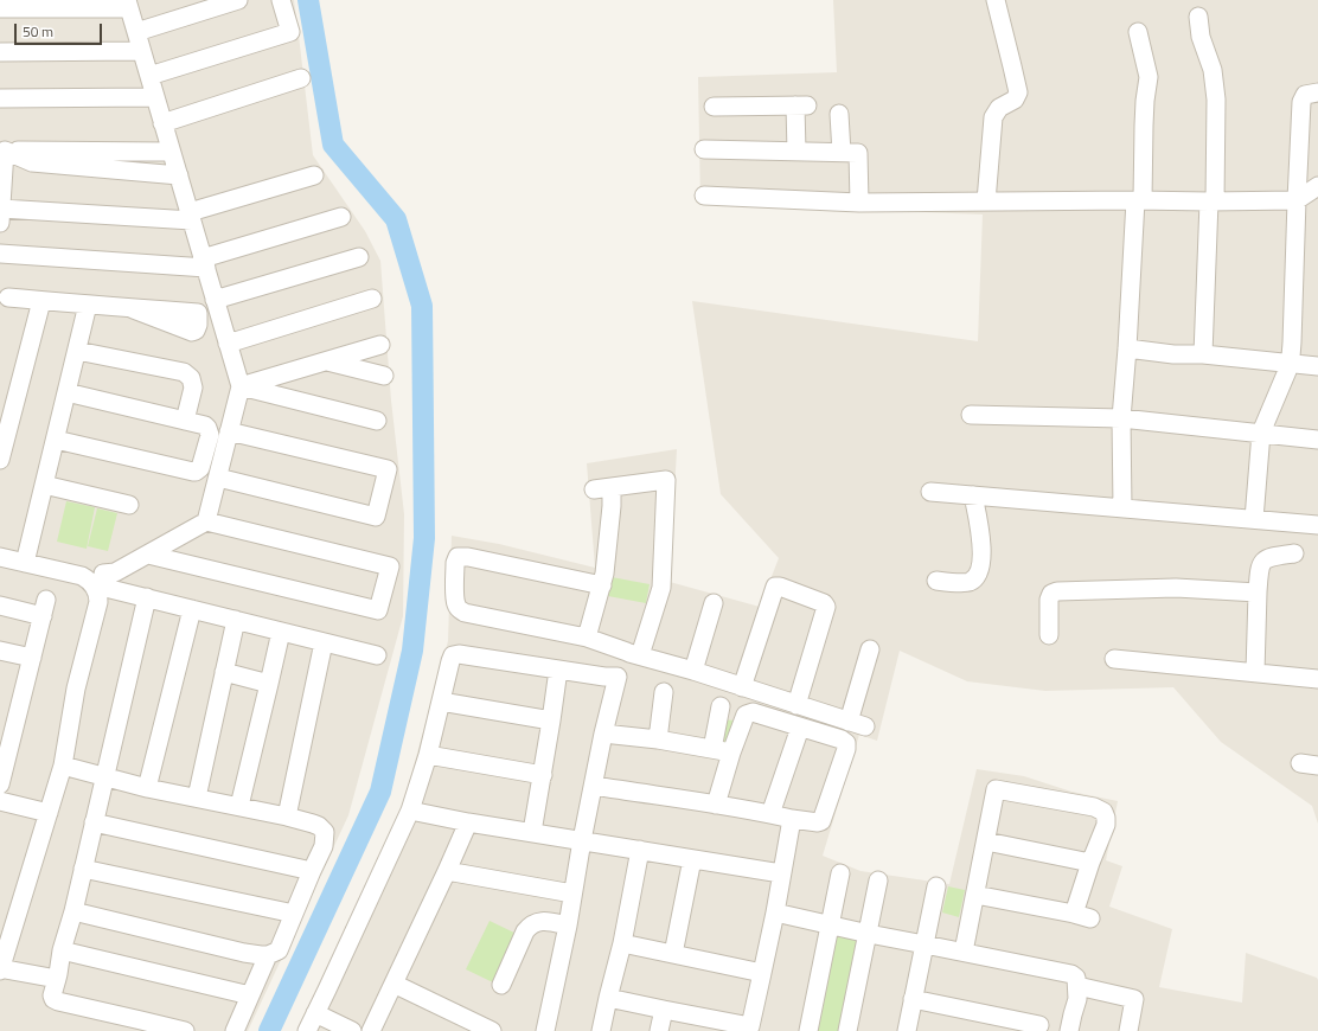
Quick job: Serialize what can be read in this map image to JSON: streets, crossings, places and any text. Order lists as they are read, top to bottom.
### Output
{
  "scale_bar": "50 m"
}
